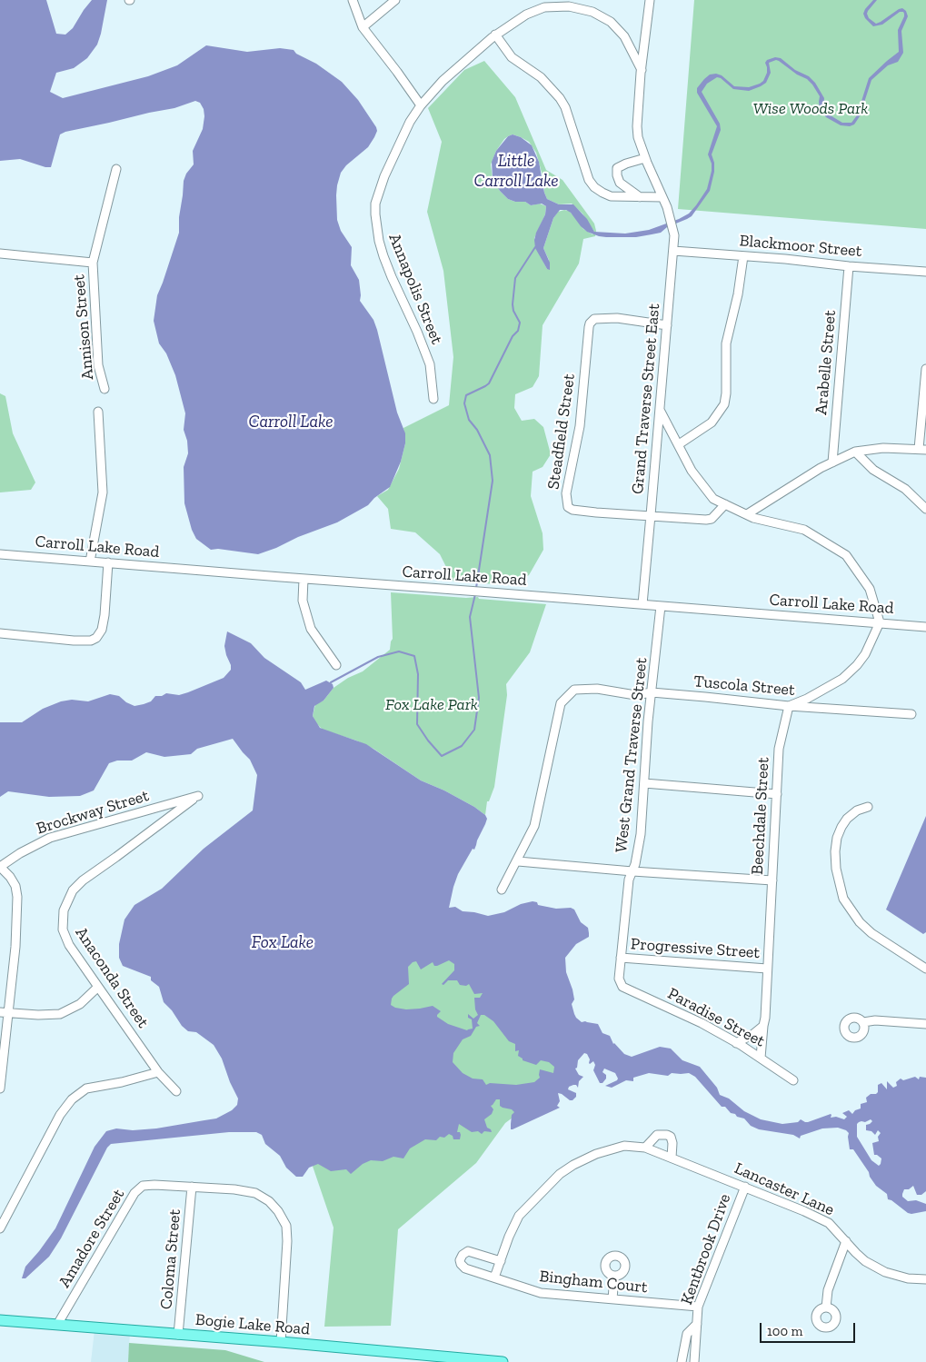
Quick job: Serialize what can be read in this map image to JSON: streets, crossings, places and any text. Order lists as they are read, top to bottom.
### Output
{
  "streets": {
    "main road": ["Bogie Lake Road"],
    "street": [
      "Blackmoor Street",
      "Annapolis Street",
      "Annison Street",
      "Arabelle Street",
      "Grand Traverse Street East",
      "Steadfield Street",
      "Carroll Lake Road",
      "Tuscola Street",
      "West Grand Traverse Street",
      "Brockway Street",
      "Beechdale Street",
      "Progressive Street",
      "Anaconda Street",
      "Paradise Street",
      "Lancaster Lane",
      "Amadore Street",
      "Kentbrook Drive",
      "Coloma Street",
      "Bingham Court"
    ]
  },
  "crossings": [
    ["Blackmoor Street", "Arabelle Street"],
    ["Blackmoor Street", "Grand Traverse Street East"],
    ["Grand Traverse Street East", "Steadfield Street"],
    ["Grand Traverse Street East", "Carroll Lake Road"],
    ["Carroll Lake Road", "West Grand Traverse Street"],
    ["Tuscola Street", "West Grand Traverse Street"],
    ["Tuscola Street", "Beechdale Street"],
    ["West Grand Traverse Street", "Progressive Street"],
    ["West Grand Traverse Street", "Paradise Street"],
    ["Brockway Street", "Anaconda Street"],
    ["Beechdale Street", "Progressive Street"],
    ["Beechdale Street", "Paradise Street"],
    ["Lancaster Lane", "Kentbrook Drive"],
    ["Lancaster Lane", "Bingham Court"],
    ["Amadore Street", "Coloma Street"],
    ["Amadore Street", "Bogie Lake Road"],
    ["Kentbrook Drive", "Bingham Court"],
    ["Coloma Street", "Bogie Lake Road"]
  ],
  "water": ["Little Carroll Lake", "Carroll Lake", "Fox Lake"],
  "parks": ["Wise Woods Park", "Fox Lake Park"],
  "scale_bar": "100 m"
}
